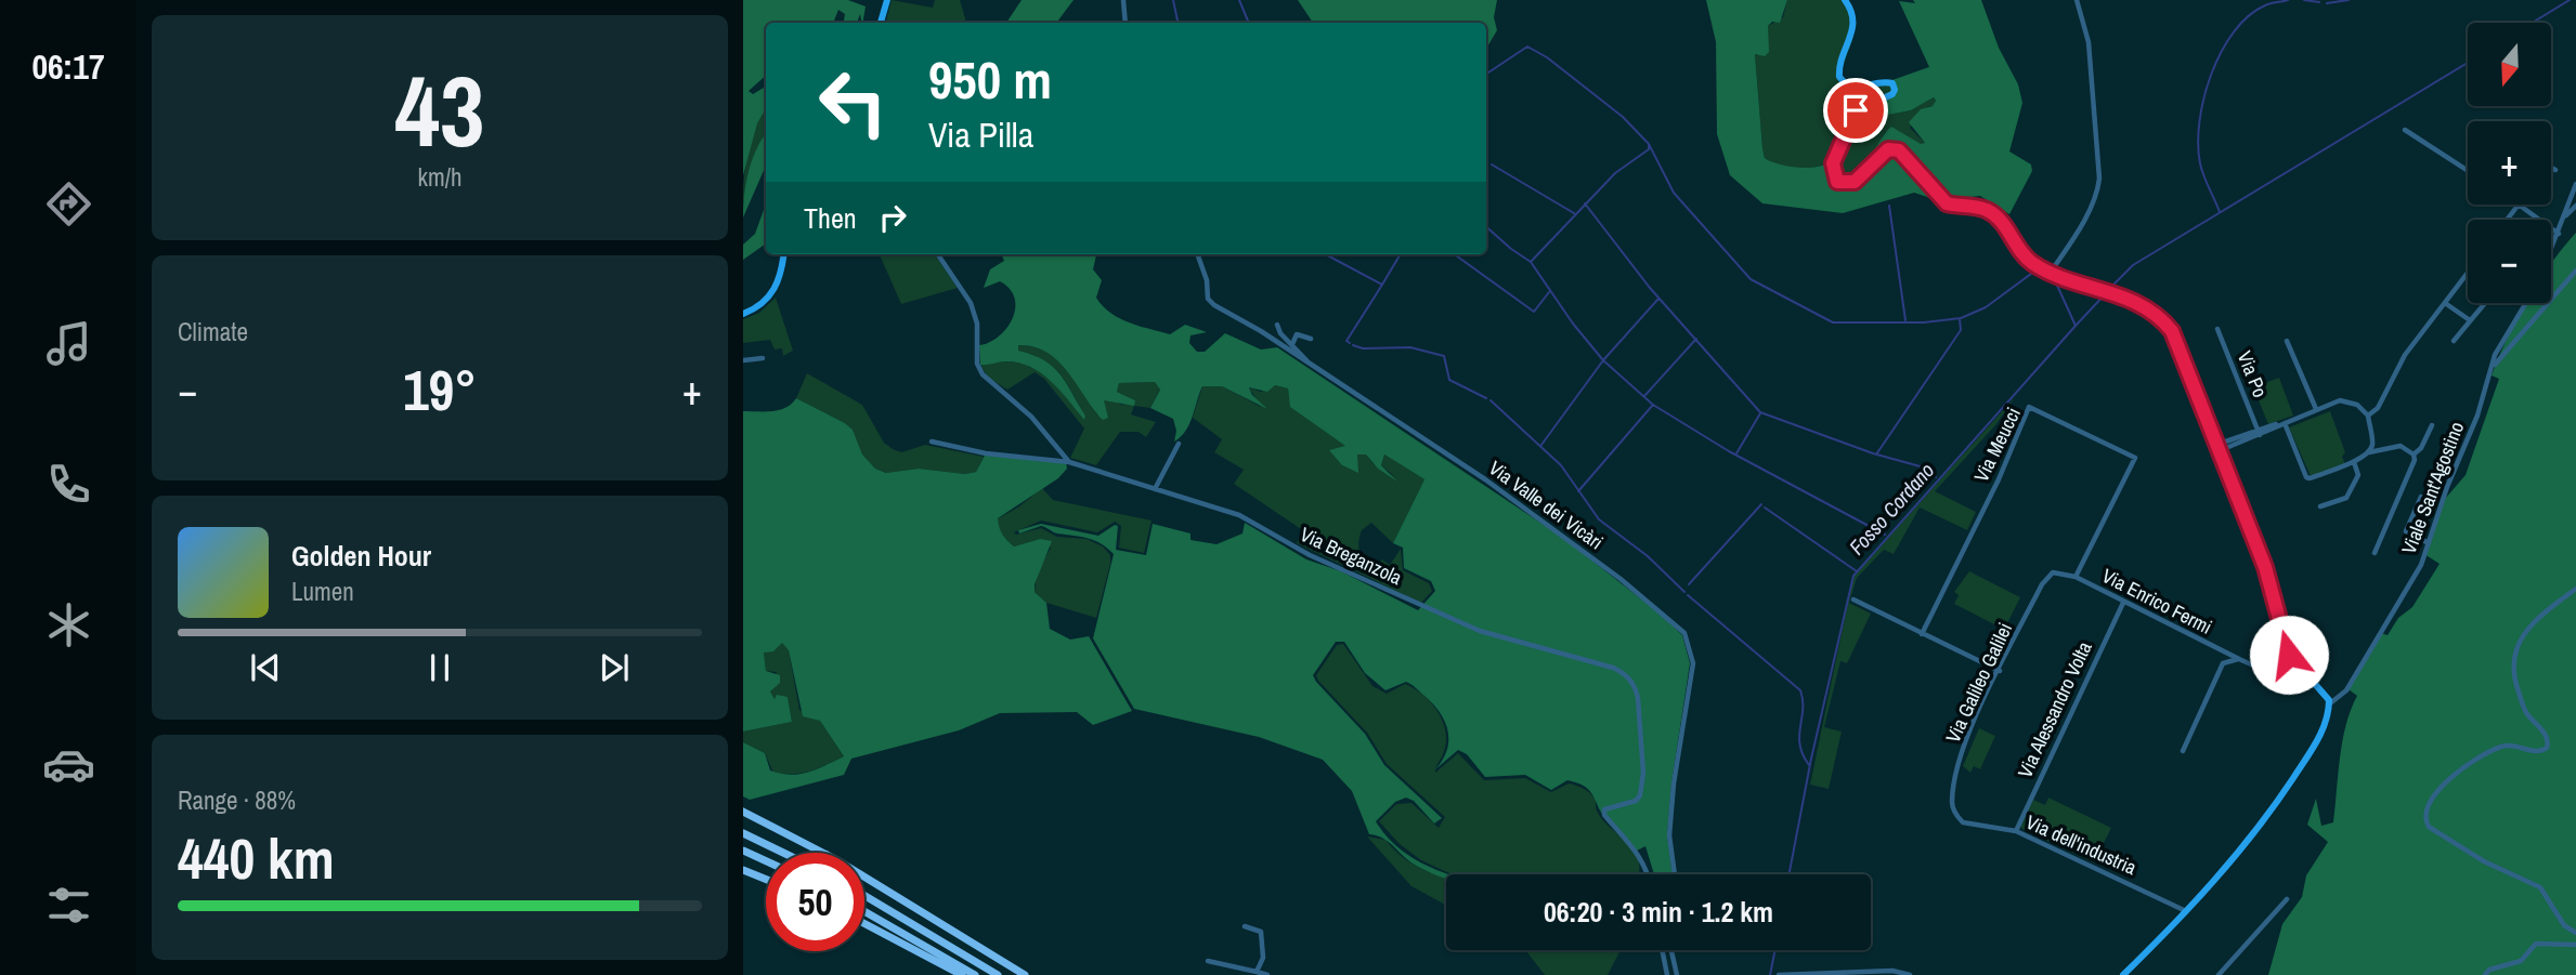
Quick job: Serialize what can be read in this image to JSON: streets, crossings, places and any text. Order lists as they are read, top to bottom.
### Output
{
  "streets": {
    "street": [
      "Via Po",
      "Via Meucci",
      "Viale Sant'Agostino",
      "Via Valle dei Vicàri",
      "Via Breganzola",
      "Via Enrico Fermi",
      "Via Galileo Galilei",
      "Via Alessandro Volta",
      "Via dell'industria"
    ]
  },
  "crossings": [
    ["Via Meucci", "Via Enrico Fermi"],
    ["Via Enrico Fermi", "Via Galileo Galilei"],
    ["Via Enrico Fermi", "Via Alessandro Volta"],
    ["Via Galileo Galilei", "Via dell'industria"],
    ["Via Alessandro Volta", "Via dell'industria"]
  ],
  "water": ["Fosso Cordano"],
  "north": "bottom",
  "page": {
    "tabs": "06:17",
    "tile": [
      ["43", "km/h"],
      "Climate",
      ["Range · 88%", "440 km"]
    ],
    "map_buttons": ["+", "−"],
    "turn": ["950 m", "Via Pilla"],
    "then": "Then",
    "heat": ["−", "19°", "+"],
    "song": ["Golden Hour", "Lumen"],
    "limit": "50",
    "trip": "06:20 · 3 min · 1.2 km"
  }
}
